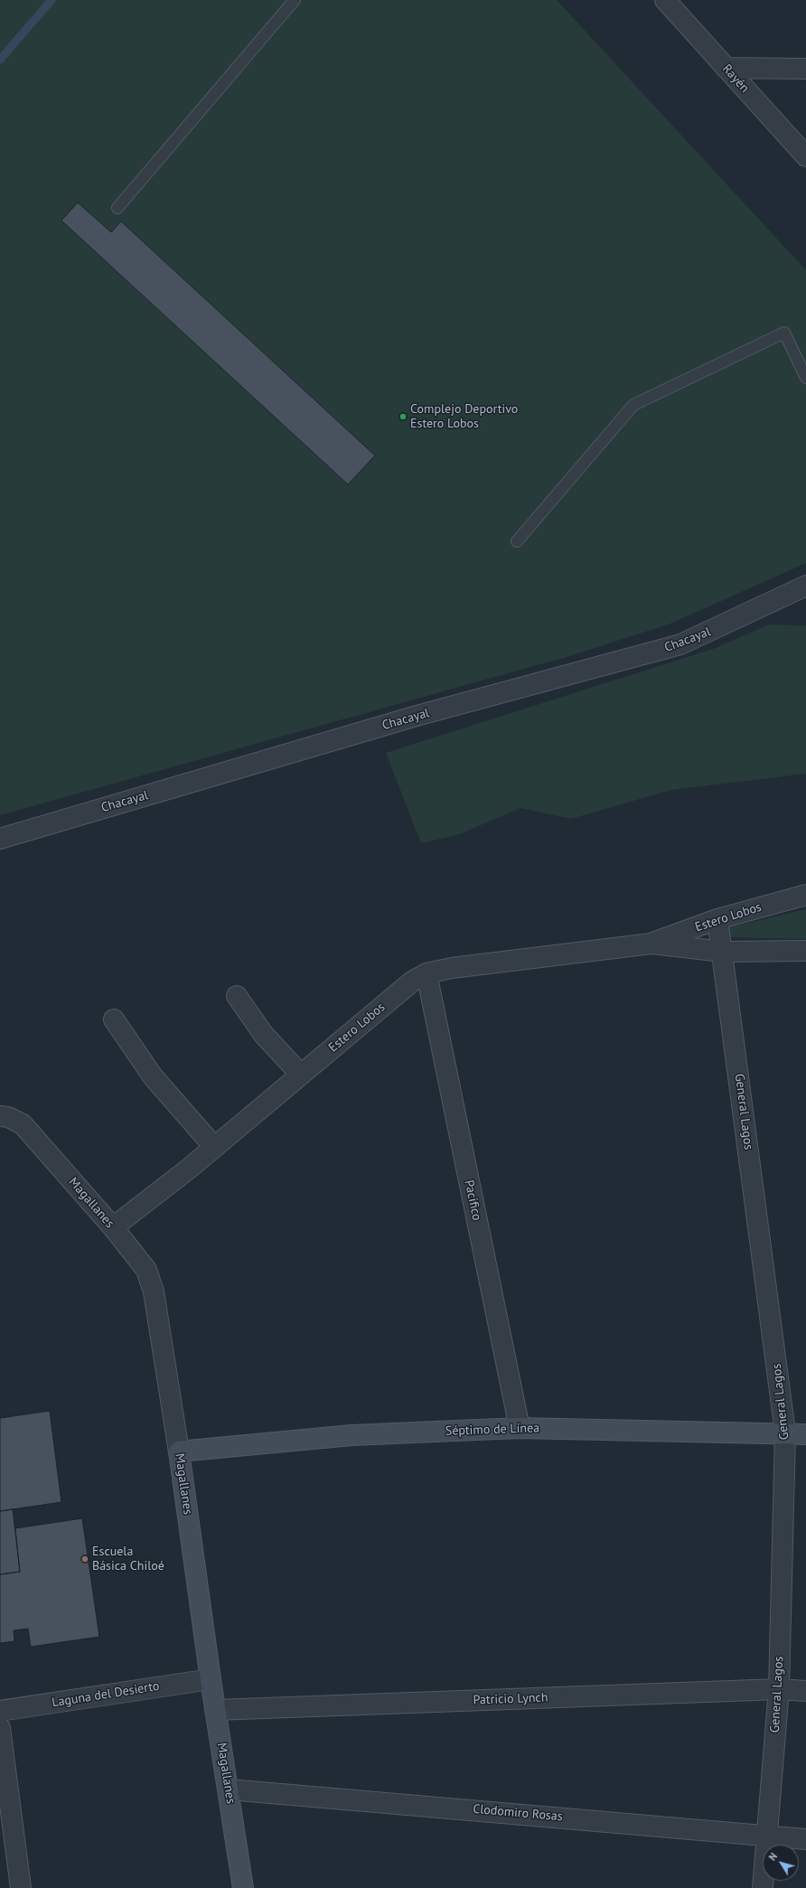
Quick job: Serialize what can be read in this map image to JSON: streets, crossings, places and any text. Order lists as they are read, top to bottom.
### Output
{
  "streets": {
    "street": [
      "Rayén",
      "Chacayal",
      "Estero Lobos",
      "General Lagos",
      "Pacifico",
      "Magallanes",
      "Séptimo de Línea",
      "Laguna del Desierto",
      "Patricio Lynch",
      "Clodomiro Rosas"
    ]
  },
  "crossings": [
    ["Estero Lobos", "General Lagos"],
    ["Estero Lobos", "Pacifico"],
    ["Estero Lobos", "Magallanes"],
    ["General Lagos", "Séptimo de Línea"],
    ["General Lagos", "Patricio Lynch"],
    ["General Lagos", "Clodomiro Rosas"],
    ["Pacifico", "Séptimo de Línea"],
    ["Magallanes", "Séptimo de Línea"],
    ["Magallanes", "Laguna del Desierto"],
    ["Magallanes", "Patricio Lynch"],
    ["Magallanes", "Clodomiro Rosas"]
  ],
  "places": ["Complejo Deportivo Estero Lobos", "Escuela Básica Chiloé"],
  "north": "top left"
}
